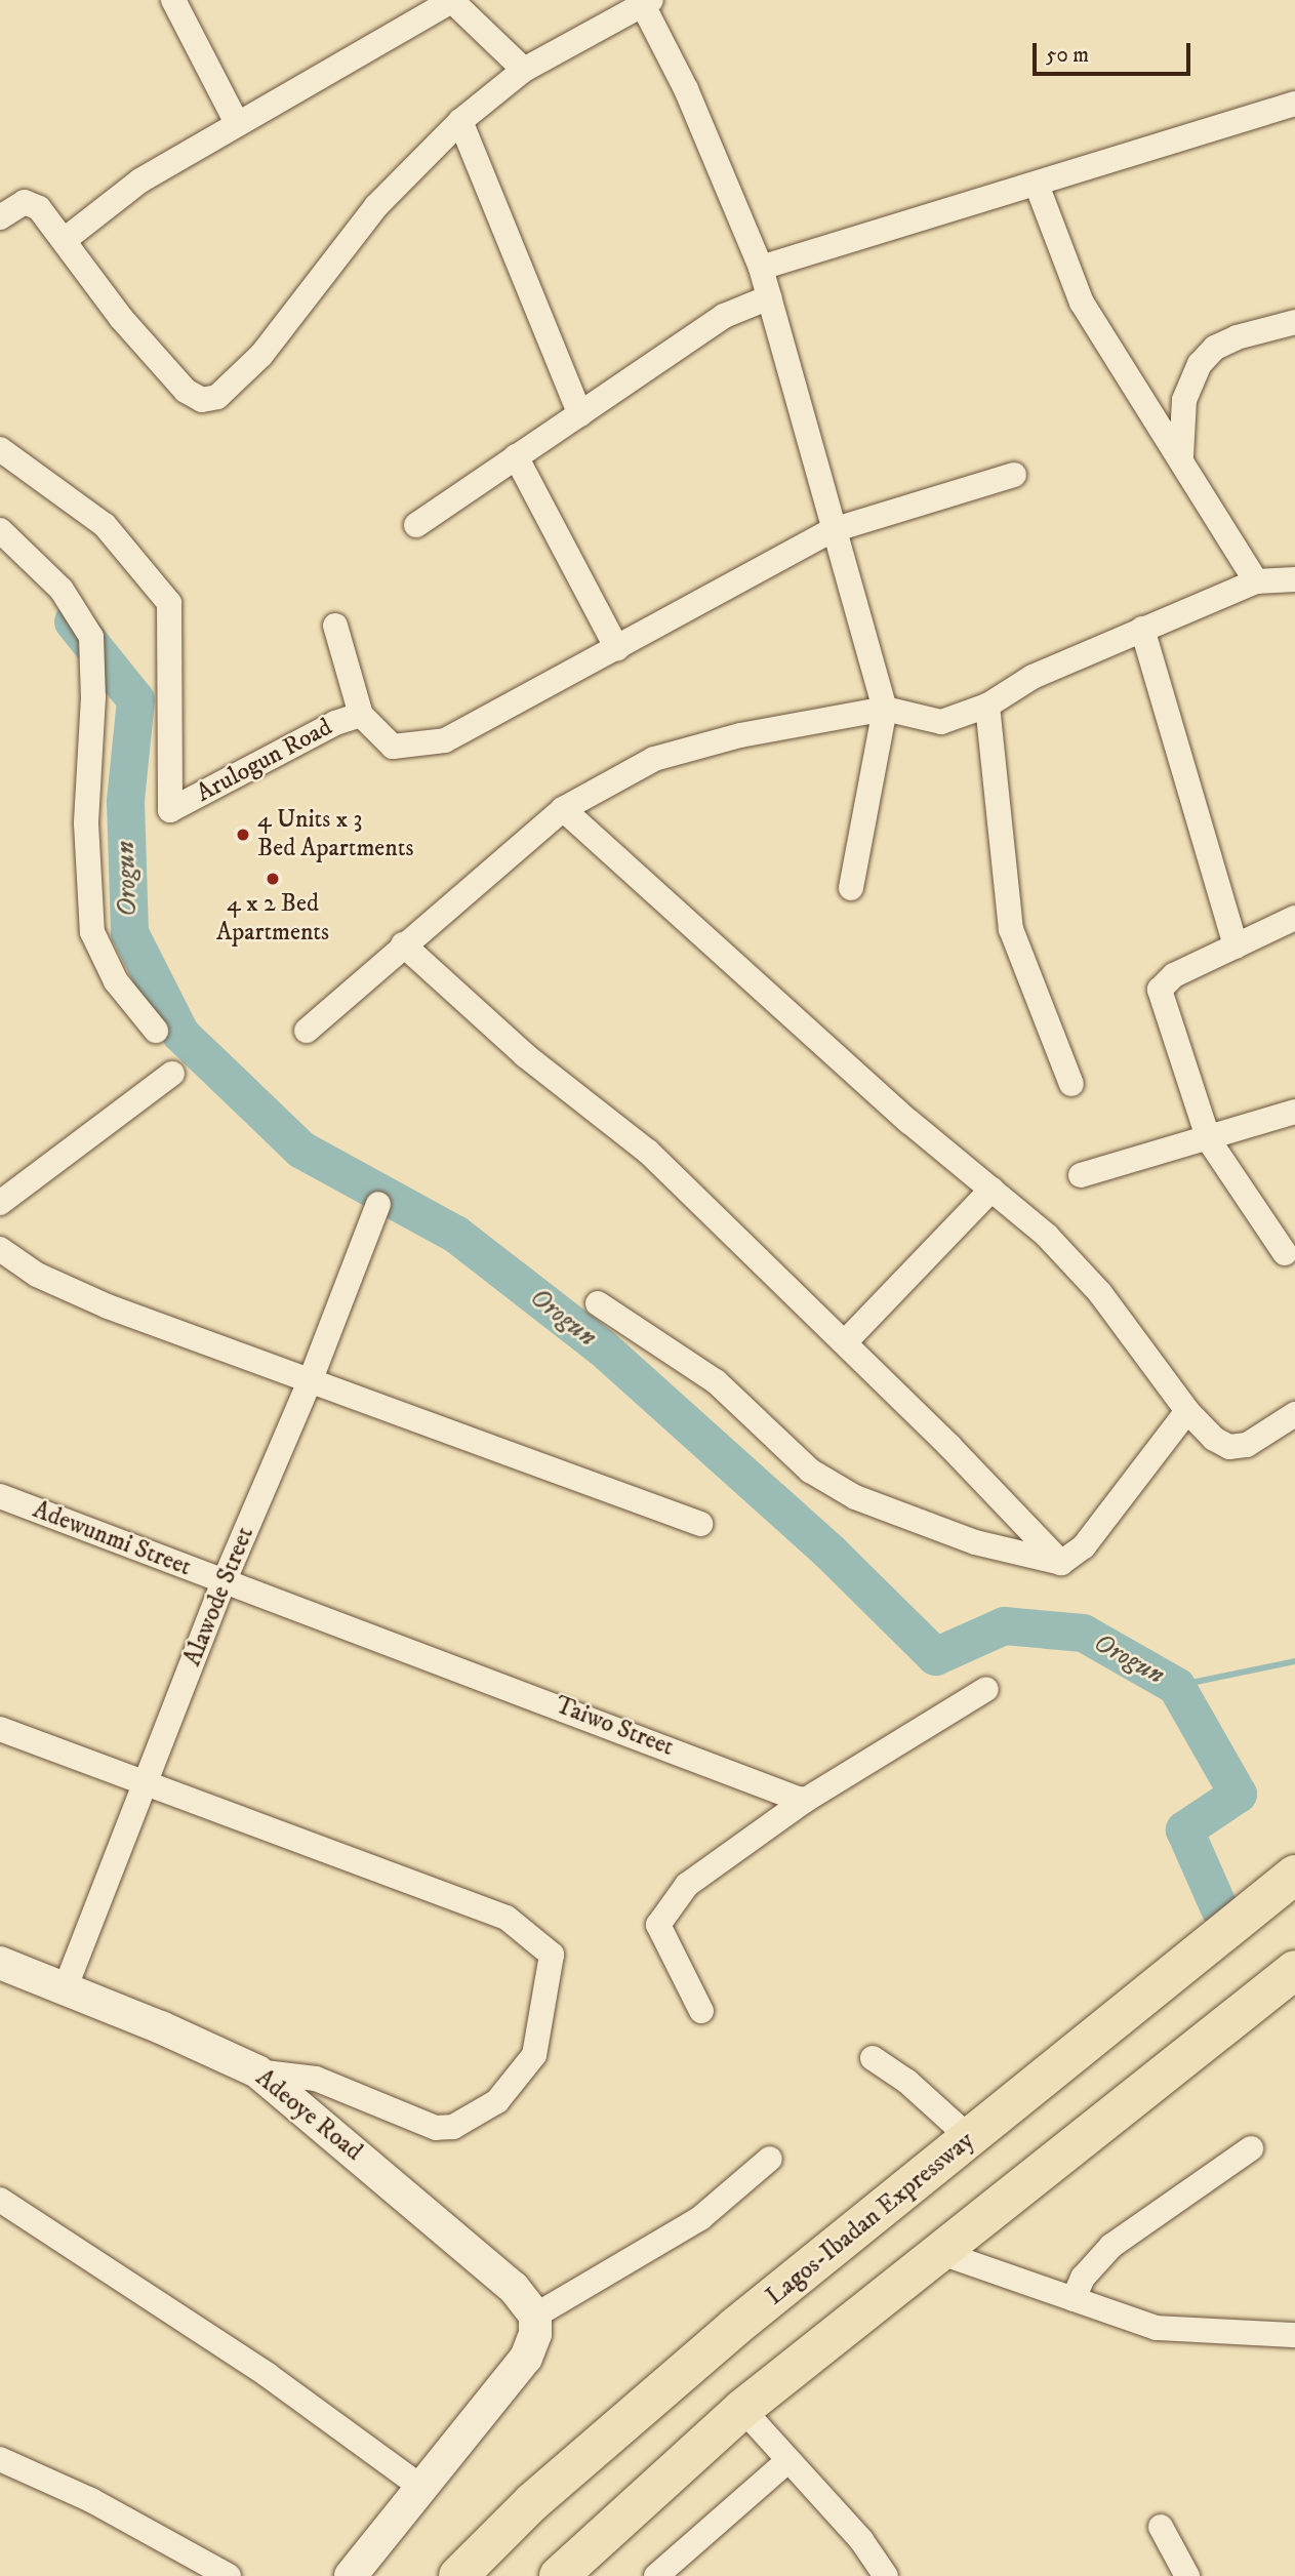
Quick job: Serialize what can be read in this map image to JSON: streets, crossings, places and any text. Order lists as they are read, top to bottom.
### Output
{
  "streets": {
    "highway": ["Lagos-Ibadan Expressway"],
    "street": [
      "Arulogun Road",
      "Adewunmi Street",
      "Alawode Street",
      "Taiwo Street",
      "Adeoye Road"
    ]
  },
  "crossings": [
    ["Adewunmi Street", "Alawode Street"],
    ["Adewunmi Street", "Taiwo Street"],
    ["Alawode Street", "Taiwo Street"],
    ["Alawode Street", "Adeoye Road"]
  ],
  "water": ["Orogun"],
  "places": ["4 Units x 3 Bed Apartments", "4 x 2 Bed Apartments"],
  "scale_bar": "50 m"
}
